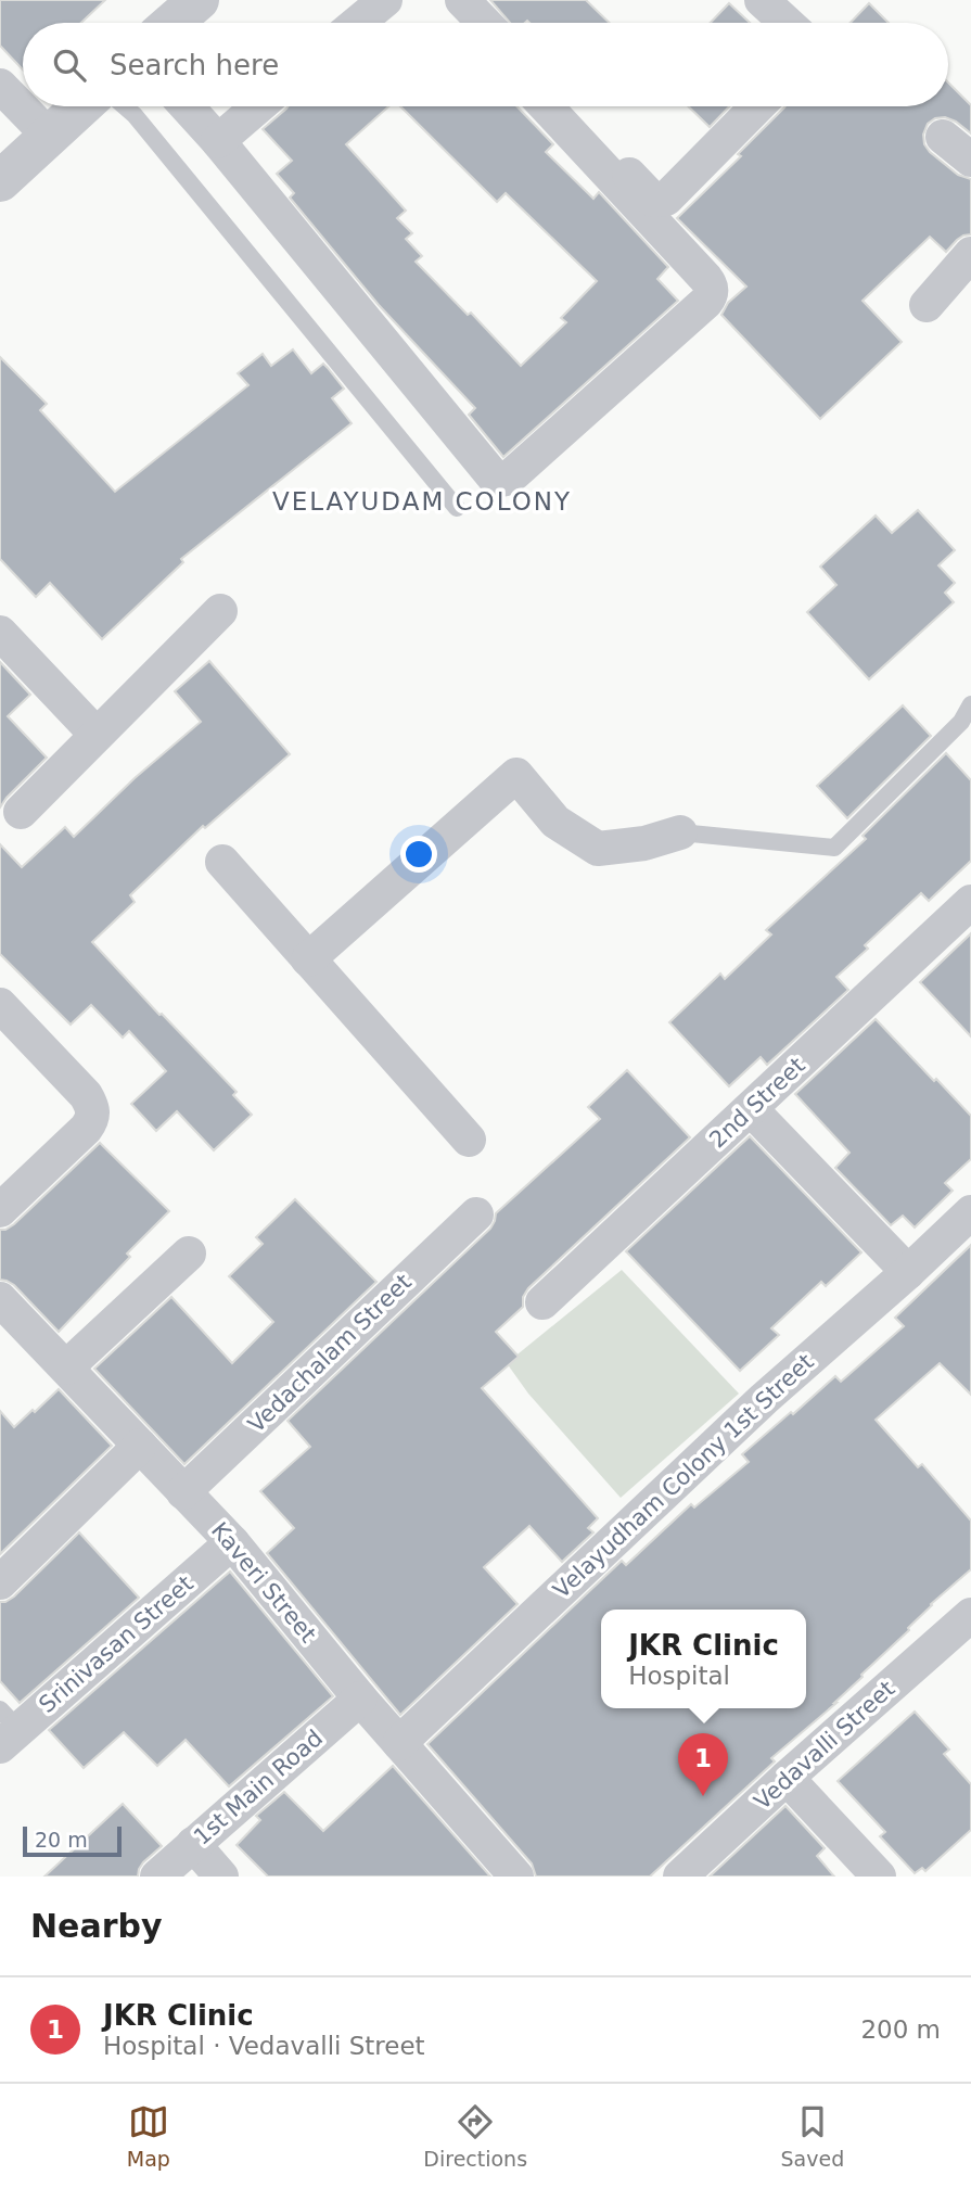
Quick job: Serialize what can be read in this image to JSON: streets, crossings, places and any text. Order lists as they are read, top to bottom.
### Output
{
  "streets": {
    "street": [
      "2nd Street",
      "Vedachalam Street",
      "Velayudham Colony 1st Street",
      "Kaveri Street",
      "Srinivasan Street",
      "Vedavalli Street",
      "1st Main Road"
    ]
  },
  "crossings": [
    ["Vedachalam Street", "Kaveri Street"],
    ["Velayudham Colony 1st Street", "Kaveri Street"],
    ["Kaveri Street", "Srinivasan Street"],
    ["Kaveri Street", "1st Main Road"]
  ],
  "districts": ["VELAYUDAM COLONY"],
  "scale_bar": "20 m",
  "page": {
    "search": "Search here",
    "popup": ["JKR Clinic", "Hospital"],
    "pins": "1",
    "scale": "20 m",
    "heading": "Nearby",
    "list": [
      {
        "mark": "1",
        "name": "JKR Clinic",
        "note": "Hospital · Vedavalli Street",
        "value": "200 m"
      }
    ],
    "nav": ["Map", "Directions", "Saved"]
  }
}
